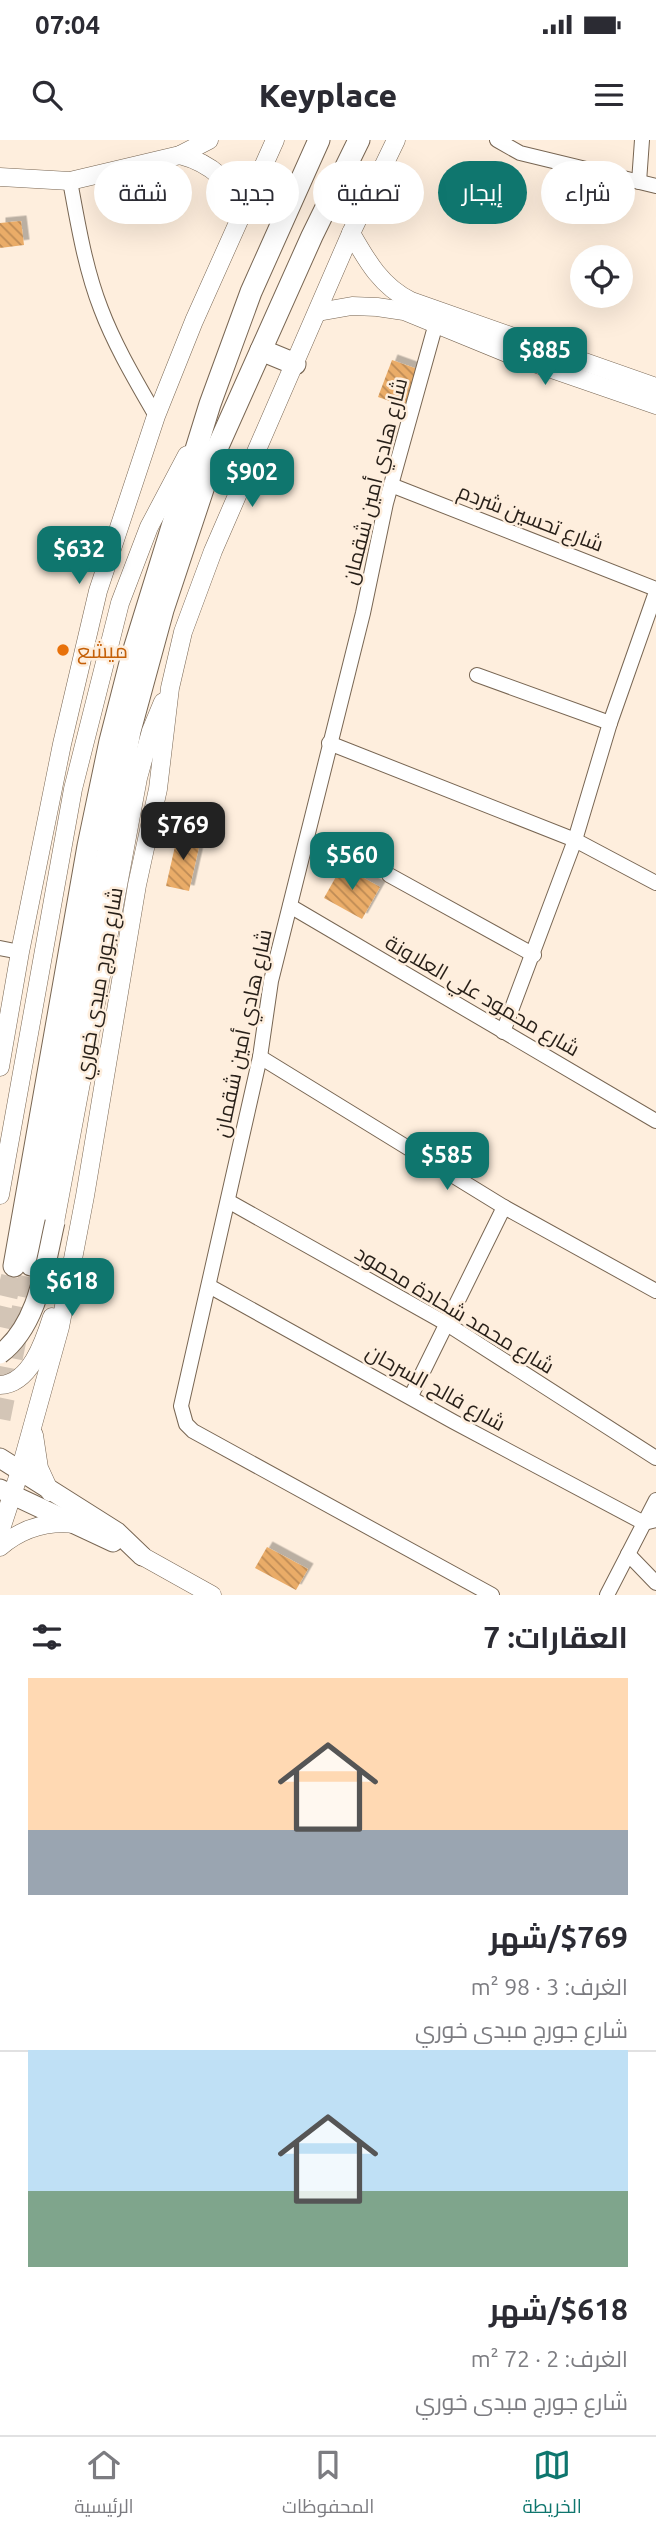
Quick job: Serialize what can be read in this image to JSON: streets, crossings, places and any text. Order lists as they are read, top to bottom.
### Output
{
  "streets": {
    "street": [
      "شارع هادي أمين شقمان",
      "شارع تحسين شردم",
      "شارع جورج مبدى خوري",
      "شارع محمود علي العلاونة",
      "شارع محمد شحادة محمود",
      "شارع فالح السرحان"
    ]
  },
  "crossings": [
    ["شارع هادي أمين شقمان", "شارع تحسين شردم"],
    ["شارع هادي أمين شقمان", "شارع محمود علي العلاونة"],
    ["شارع هادي أمين شقمان", "شارع محمد شحادة محمود"],
    ["شارع هادي أمين شقمان", "شارع فالح السرحان"]
  ],
  "places": ["ميشع"],
  "page": {
    "status": "07:04",
    "header": "Keyplace",
    "chip": [
      "شراء",
      "إيجار",
      "تصفية",
      "جديد",
      "شقة"
    ],
    "price": [
      "$885",
      "$902",
      "$632",
      "$769",
      "$560",
      "$585",
      "$618"
    ],
    "heading": "العقارات: 7",
    "list": [
      {
        "name": "$769/شهر",
        "note": "الغرف: 3 · 98 m² · شارع جورج مبدى خوري"
      },
      {
        "name": "$618/شهر",
        "note": "الغرف: 2 · 72 m² · شارع جورج مبدى خوري"
      }
    ],
    "tabs": ["الخريطة", "المحفوظات", "الرئيسية"]
  }
}
